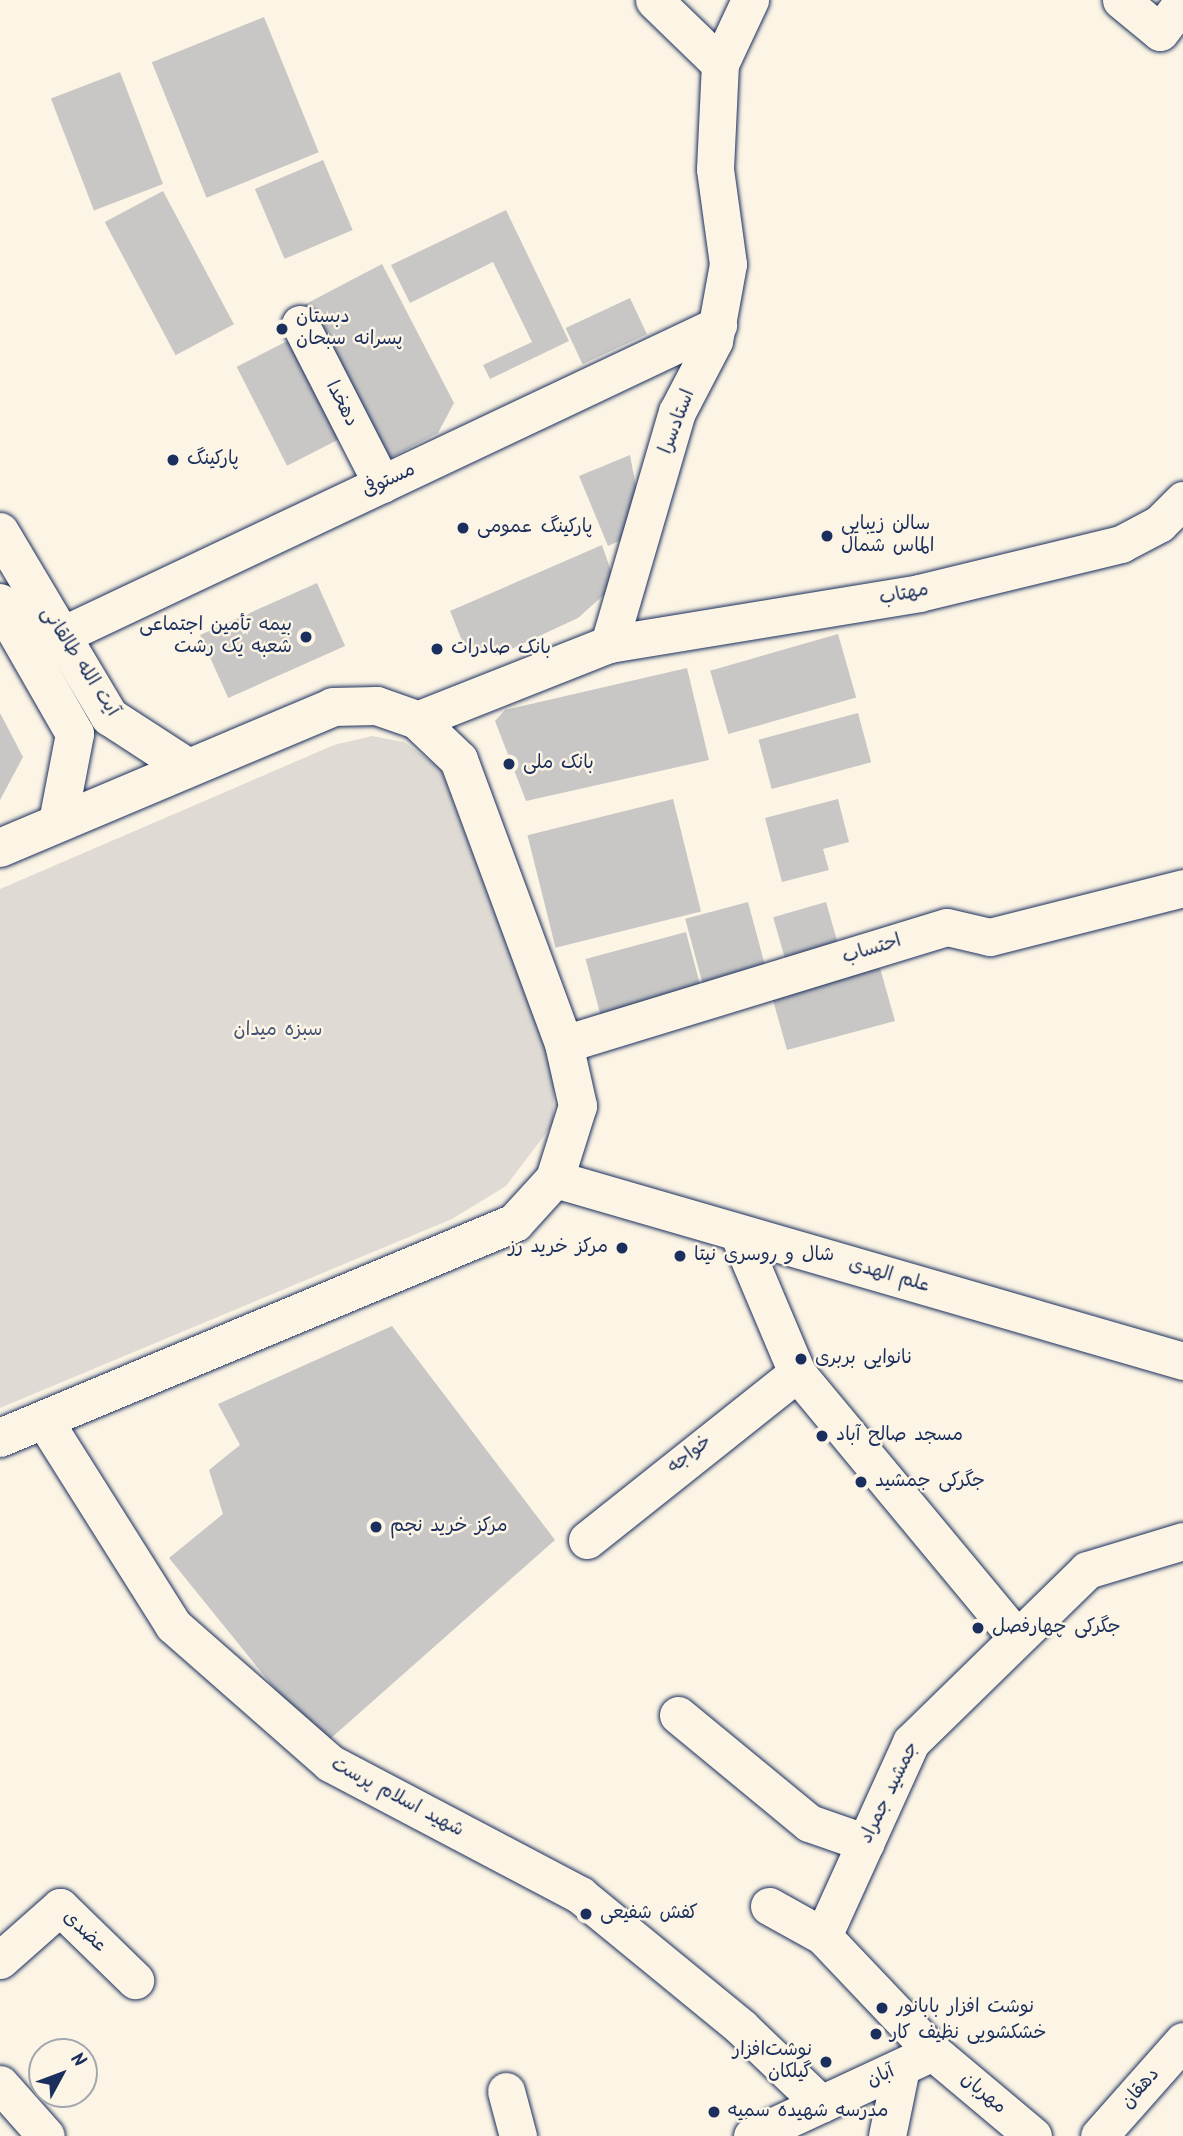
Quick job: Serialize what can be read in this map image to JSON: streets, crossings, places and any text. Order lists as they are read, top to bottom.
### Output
{
  "streets": {
    "main road": ["آیت الله طالقانی"],
    "street": [
      "دهخدا",
      "استادسرا",
      "مستوفی",
      "مهتاب",
      "احتساب",
      "علم الهدی",
      "خواجه",
      "جمشید جمراد",
      "شهید اسلام پرست",
      "عضدی",
      "آبان",
      "دهقان",
      "مهربان"
    ]
  },
  "crossings": [
    ["دهخدا", "مستوفی"],
    ["استادسرا", "مستوفی"],
    ["استادسرا", "مهتاب"],
    ["مستوفی", "آیت الله طالقانی"],
    ["شهید اسلام پرست", "آبان"],
    ["آبان", "مهربان"]
  ],
  "parks": ["سبزه میدان"],
  "places": [
    "دبستان پسرانه سبحان",
    "پارکینگ",
    "پارکینگ عمومی",
    "سالن زیبایی الماس شمال",
    "بیمه تأمین اجتماعی شعبه یک رشت",
    "بانک صادرات",
    "بانک ملی",
    "مرکز خرید رز",
    "شال و روسری نیتا",
    "نانوایی بربری",
    "مسجد صالح آباد",
    "جگرکی جمشید",
    "مرکز خرید نجم",
    "جگرکی چهارفصل",
    "کفش شفیعی",
    "نوشت افزار بابانور",
    "خشکشویی نظیف کار",
    "نوشت‌افزار گیلکان",
    "مدرسه شهیده سمیه"
  ],
  "north": "top right"
}
